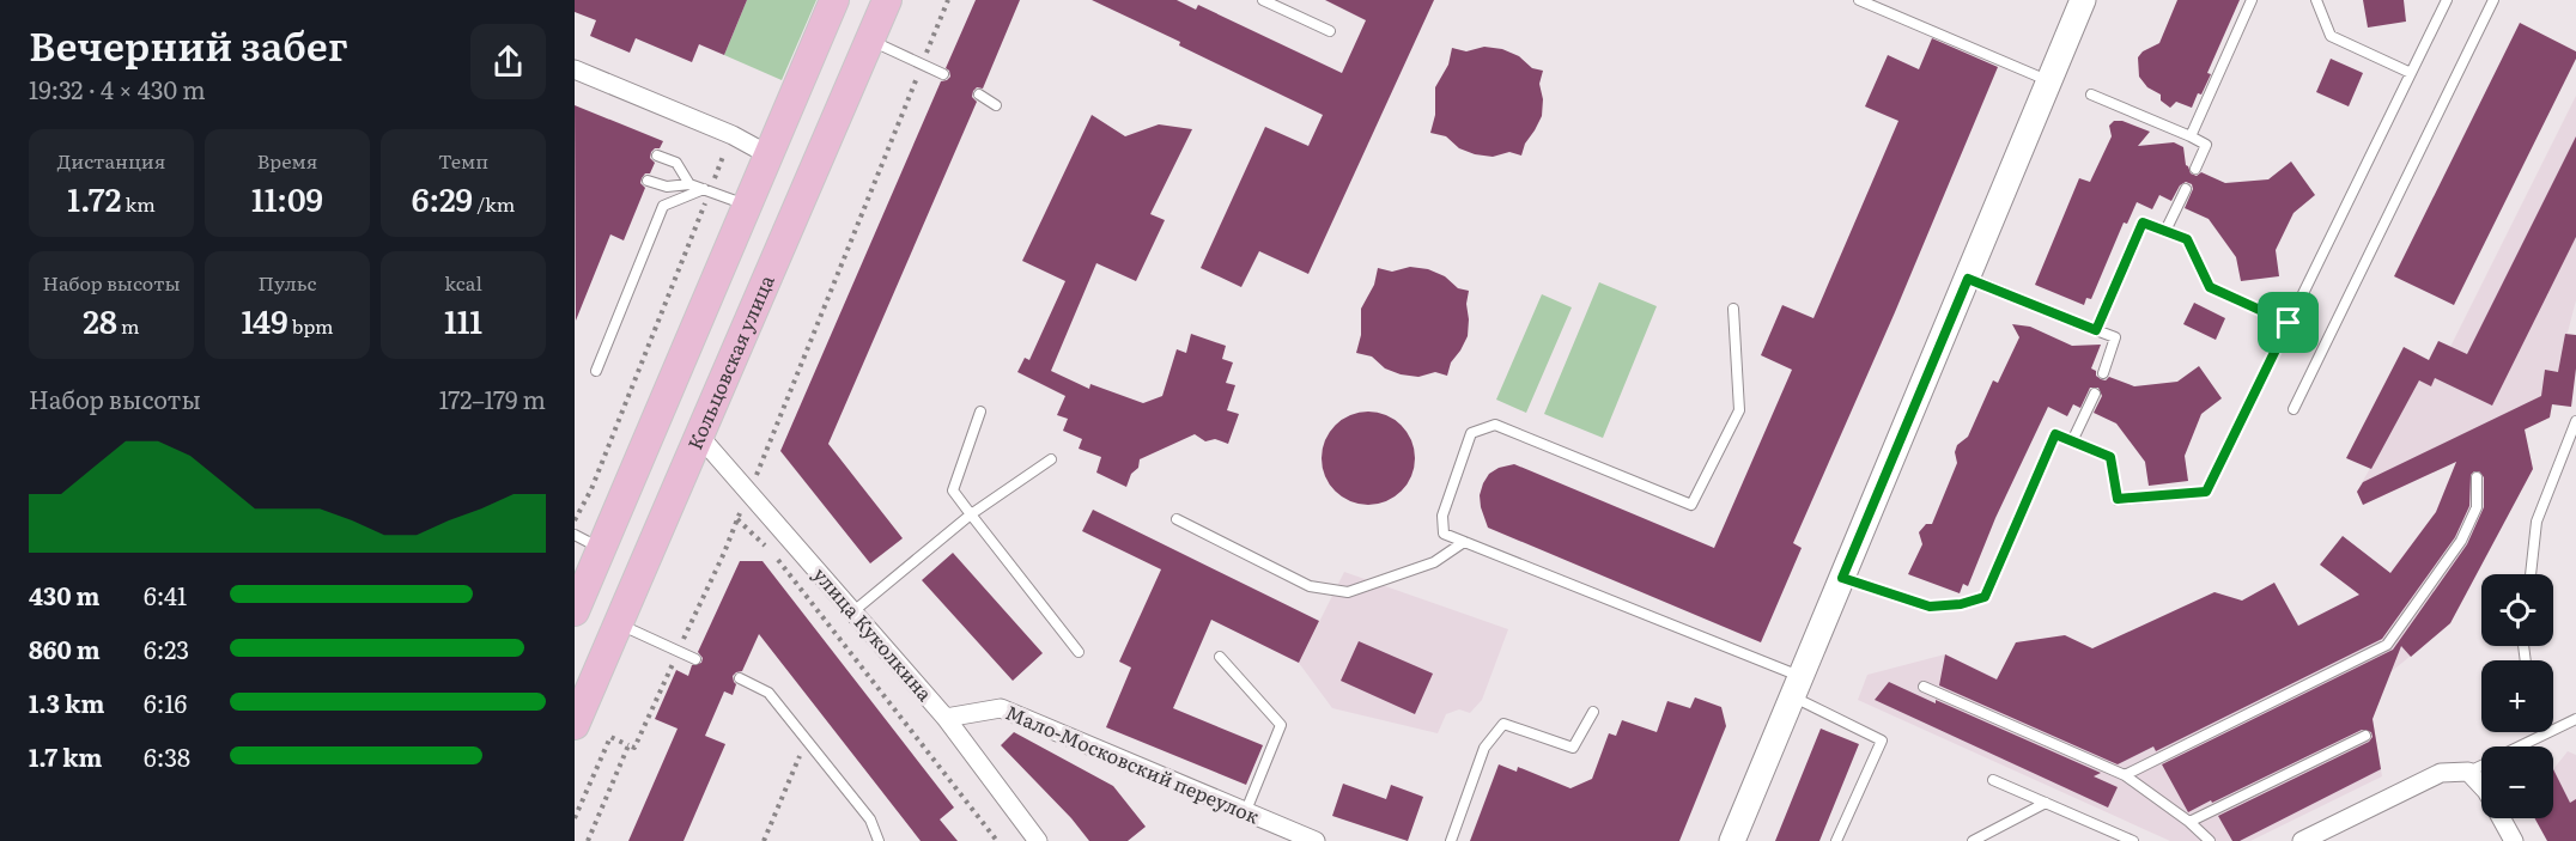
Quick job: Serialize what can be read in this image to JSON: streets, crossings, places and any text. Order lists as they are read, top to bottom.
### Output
{
  "streets": {
    "main road": ["Кольцовская улица"],
    "street": ["улица Куколкина", "Мало-Московский переулок"]
  },
  "crossings": [
    ["Кольцовская улица", "улица Куколкина"],
    ["улица Куколкина", "Мало-Московский переулок"]
  ],
  "page": {
    "heading": ["Вечерний забег", "19:32 · 4 × 430 m"],
    "stats": [
      ["Дистанция", "1.72 km"],
      ["Время", "11:09"],
      ["Темп", "6:29 /km"],
      ["Набор высоты", "28 m"],
      ["Пульс", "149 bpm"],
      ["kcal", "111"]
    ],
    "chart": ["Набор высоты", "172–179 m"],
    "list": [
      {
        "name": "430 m",
        "note": "6:41"
      },
      {
        "name": "860 m",
        "note": "6:23"
      },
      {
        "name": "1.3 km",
        "note": "6:16"
      },
      {
        "name": "1.7 km",
        "note": "6:38"
      }
    ],
    "map_buttons": ["+", "−"]
  }
}
